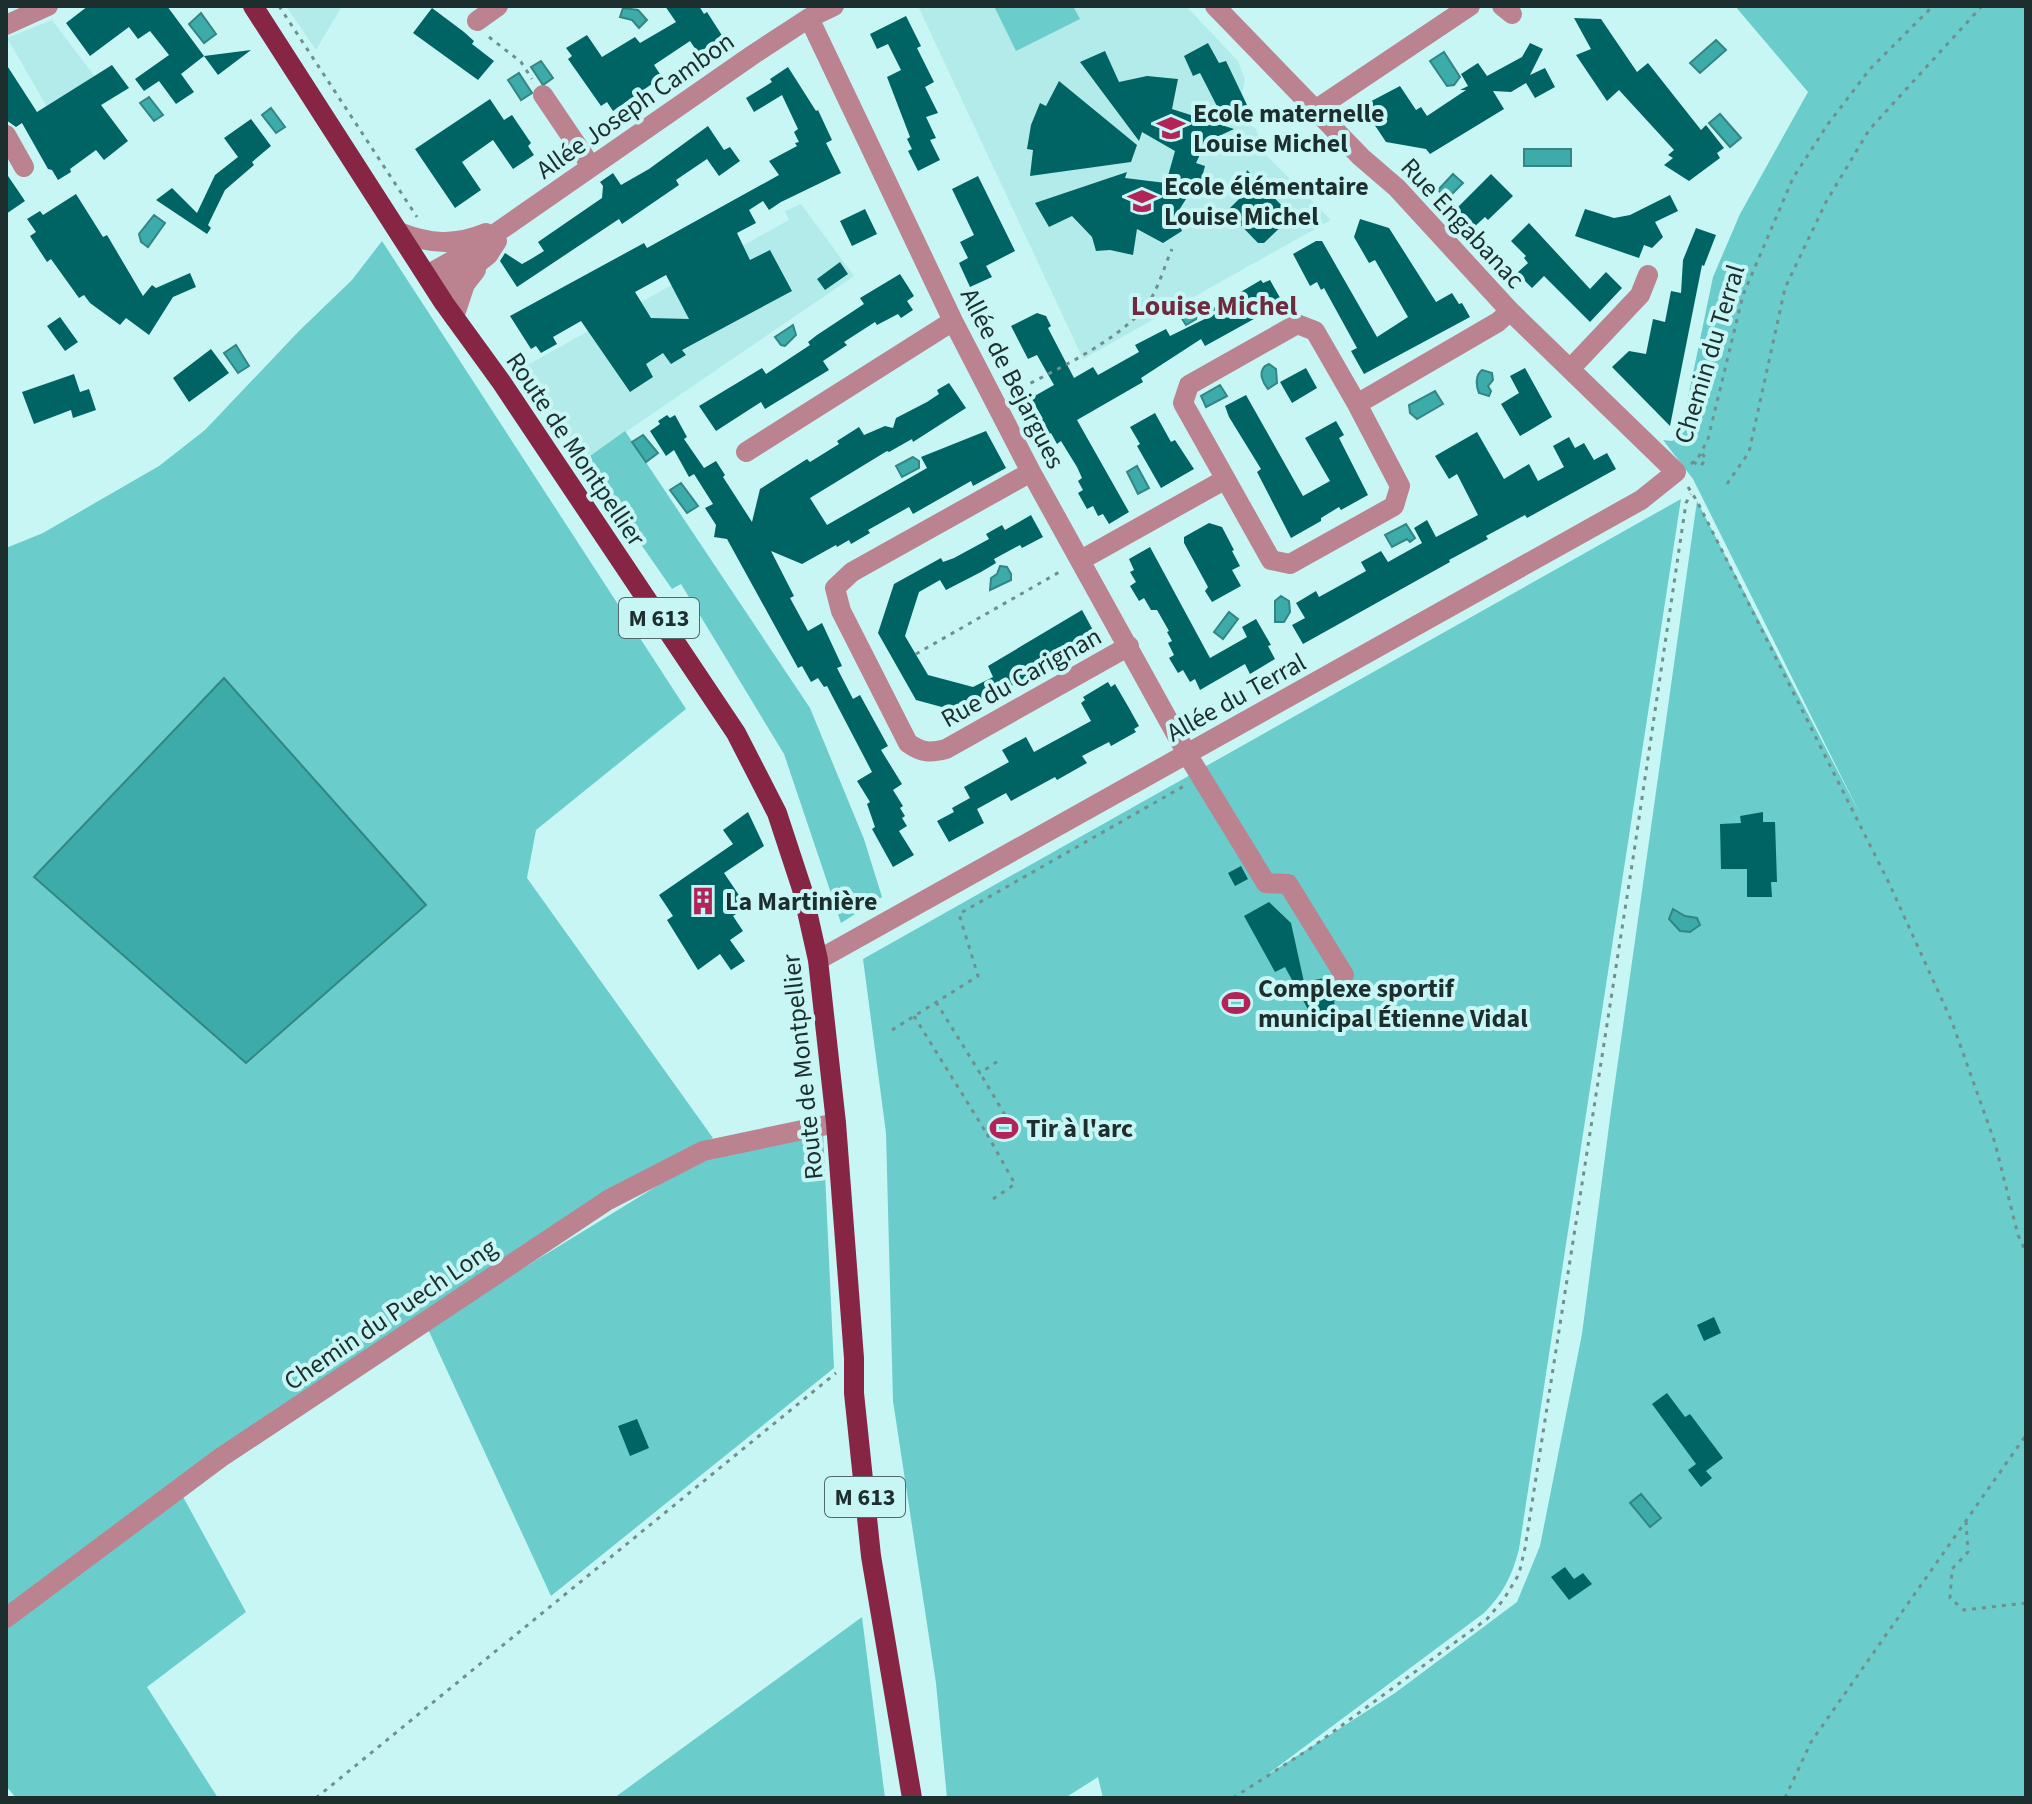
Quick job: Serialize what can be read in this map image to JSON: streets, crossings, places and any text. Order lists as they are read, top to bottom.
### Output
{
  "streets": {
    "main road": ["Route de Montpellier", "M 613"],
    "street": [
      "Allée Joseph Cambon",
      "Rue Engabanac",
      "Allée de Bejargues",
      "Rue du Carignan",
      "Allée du Terral",
      "Chemin du Puech Long"
    ],
    "path": ["Chemin du Terral"]
  },
  "crossings": [
    ["Allée Joseph Cambon", "Allée de Bejargues"],
    ["Allée Joseph Cambon", "Route de Montpellier"],
    ["Rue Engabanac", "Chemin du Terral"],
    ["Rue Engabanac", "Allée du Terral"],
    ["Chemin du Terral", "Allée du Terral"],
    ["Allée de Bejargues", "Rue du Carignan"],
    ["Allée de Bejargues", "Allée du Terral"],
    ["Route de Montpellier", "Allée du Terral"],
    ["Route de Montpellier", "Chemin du Puech Long"]
  ],
  "districts": ["Louise Michel"],
  "places": {
    "school or university": ["Ecole maternelle Louise Michel", "Ecole élémentaire Louise Michel"],
    "building": ["La Martinière"],
    "sports": ["Complexe sportif municipal Étienne Vidal", "Tir à l'arc"]
  }
}
